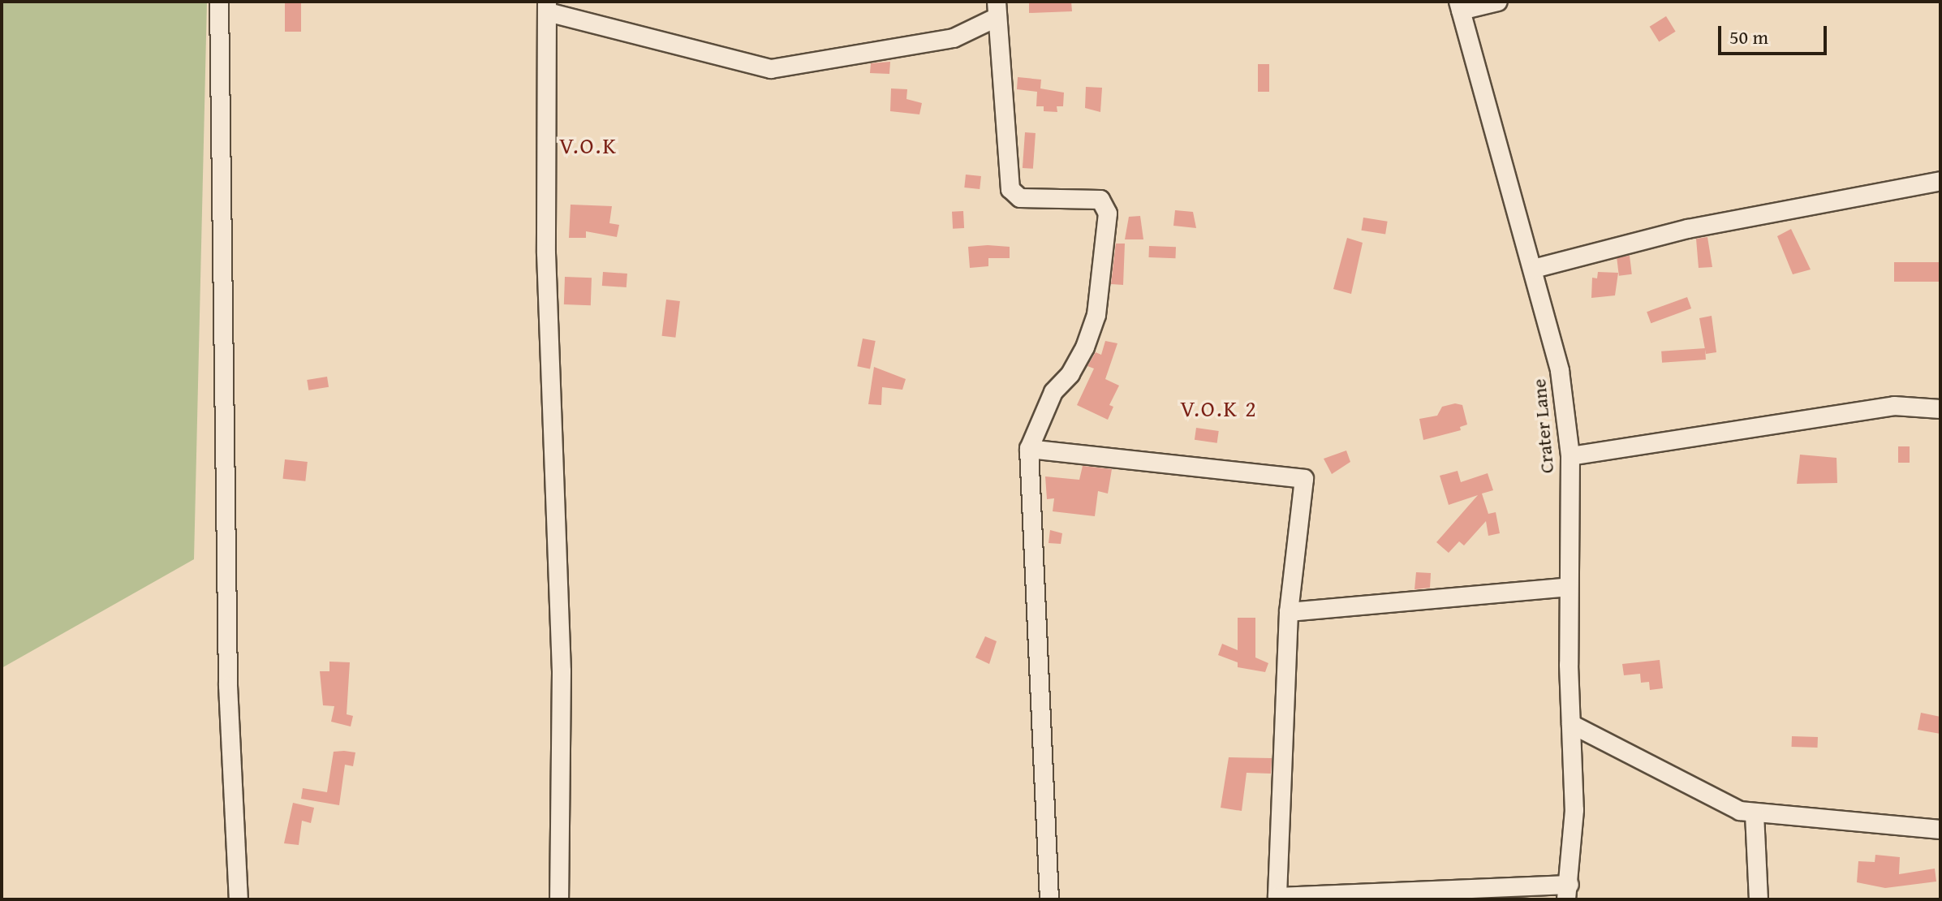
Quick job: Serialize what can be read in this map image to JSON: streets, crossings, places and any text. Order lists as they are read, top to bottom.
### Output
{
  "streets": {
    "street": ["Crater Lane"]
  },
  "districts": ["V.O.K", "V.O.K 2"],
  "scale_bar": "50 m"
}
